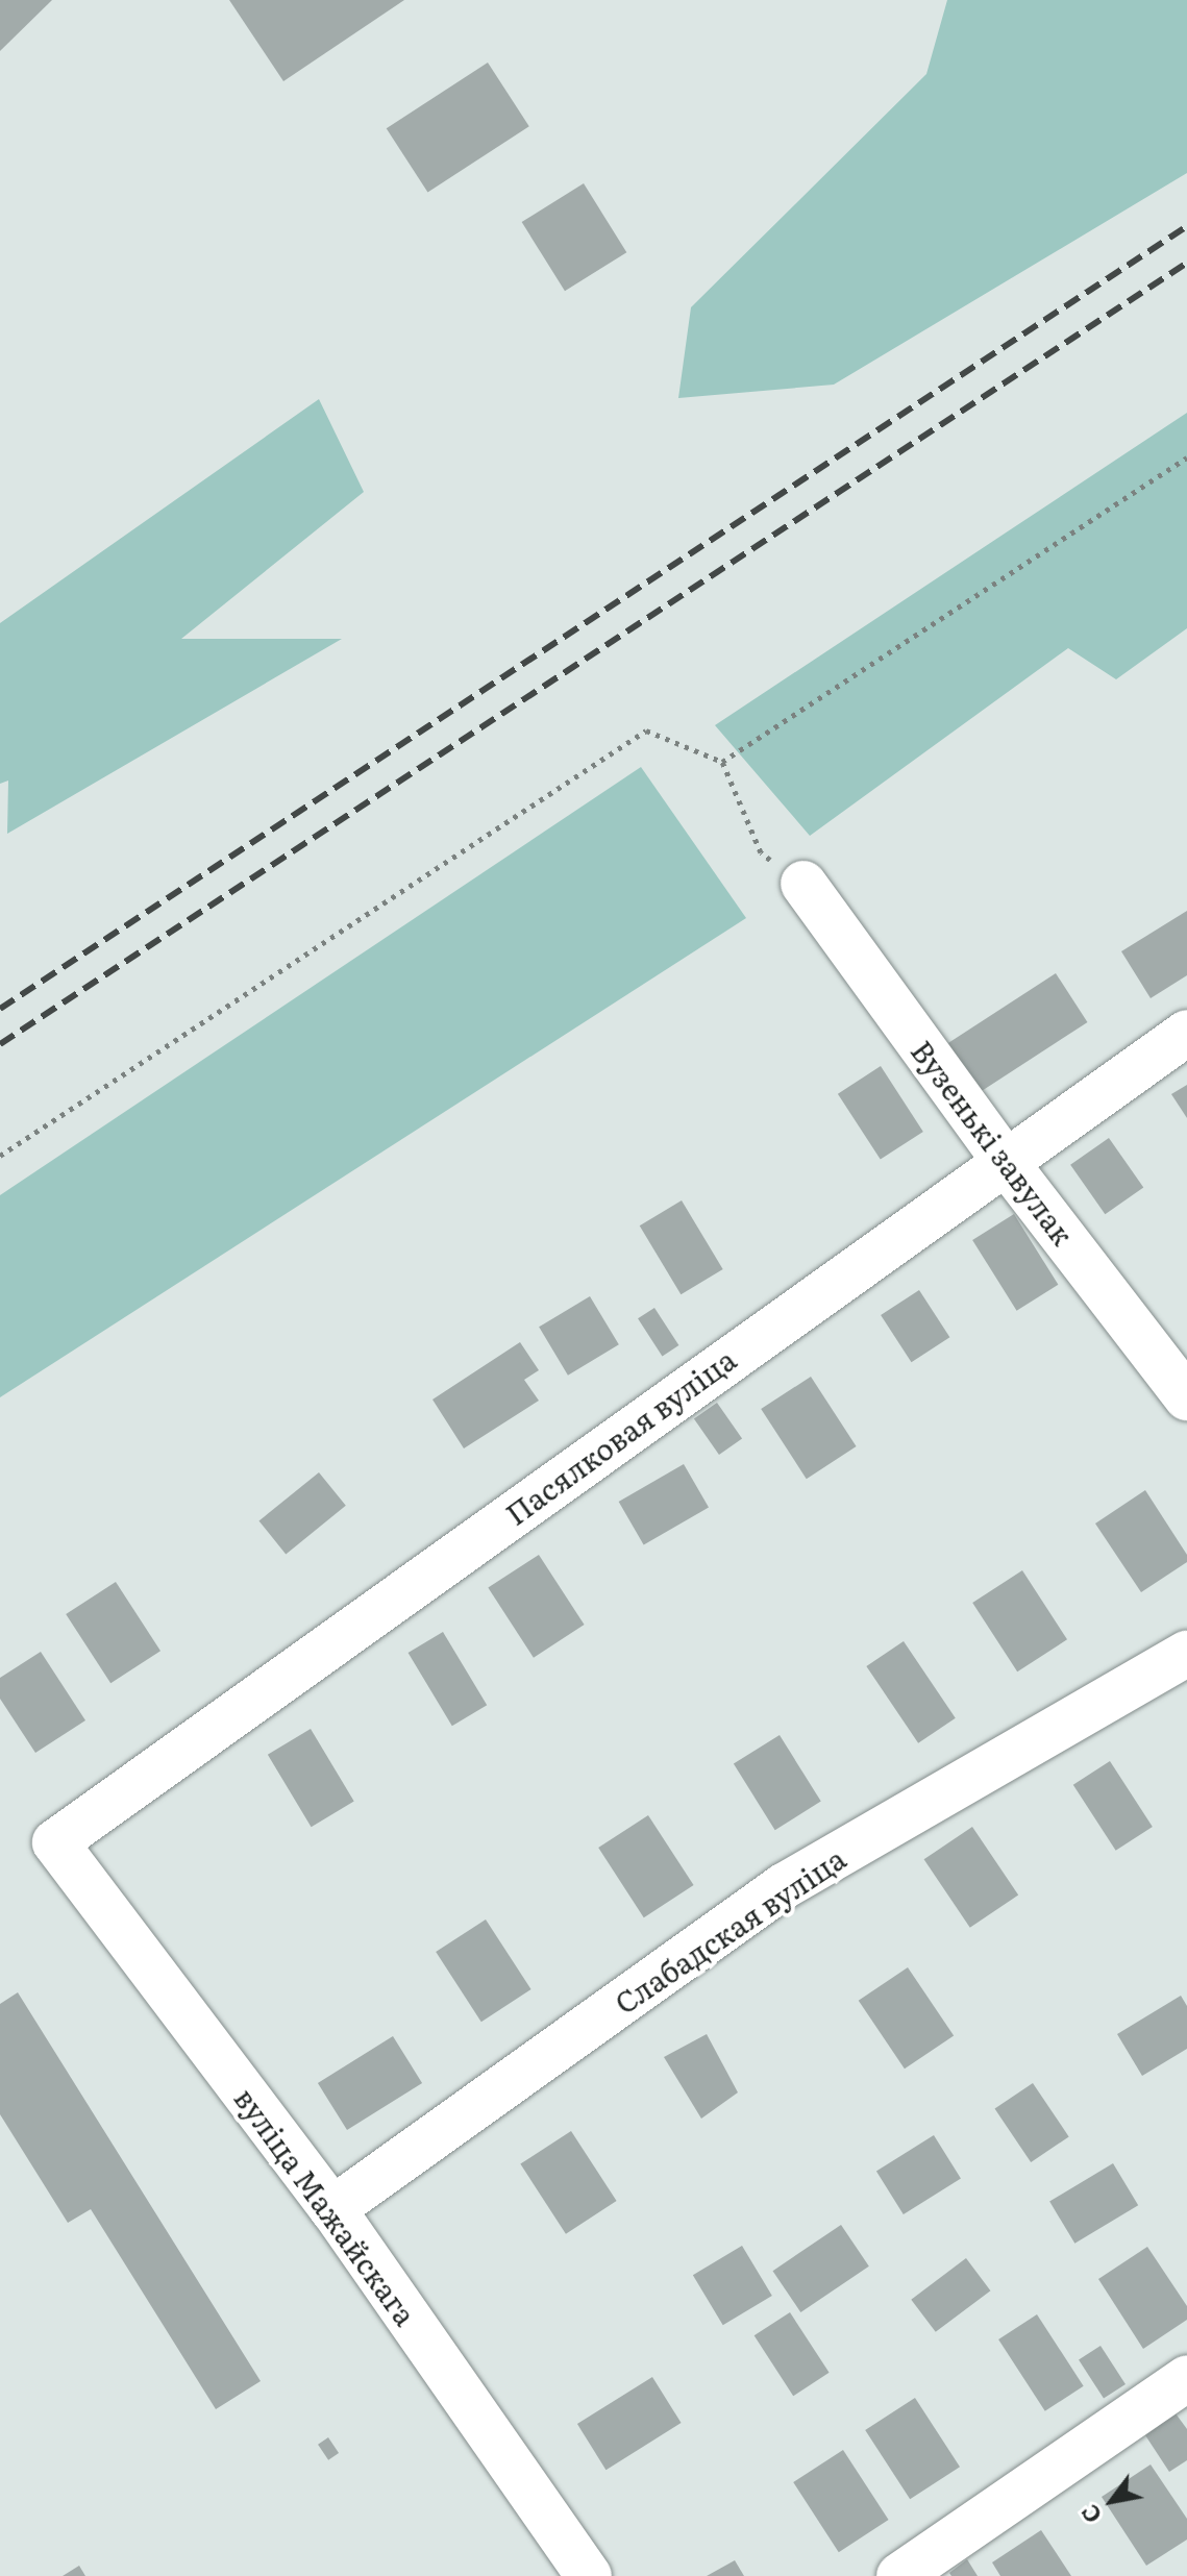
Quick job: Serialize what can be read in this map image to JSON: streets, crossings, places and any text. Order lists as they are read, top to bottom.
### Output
{
  "streets": {
    "street": [
      "Вузенькі завулак",
      "Пасялковая вуліца",
      "Слабадская вуліца",
      "вуліца Мажайскага"
    ]
  },
  "crossings": [
    ["Вузенькі завулак", "Пасялковая вуліца"],
    ["Пасялковая вуліца", "вуліца Мажайскага"],
    ["Слабадская вуліца", "вуліца Мажайскага"]
  ],
  "north": "bottom left"
}
